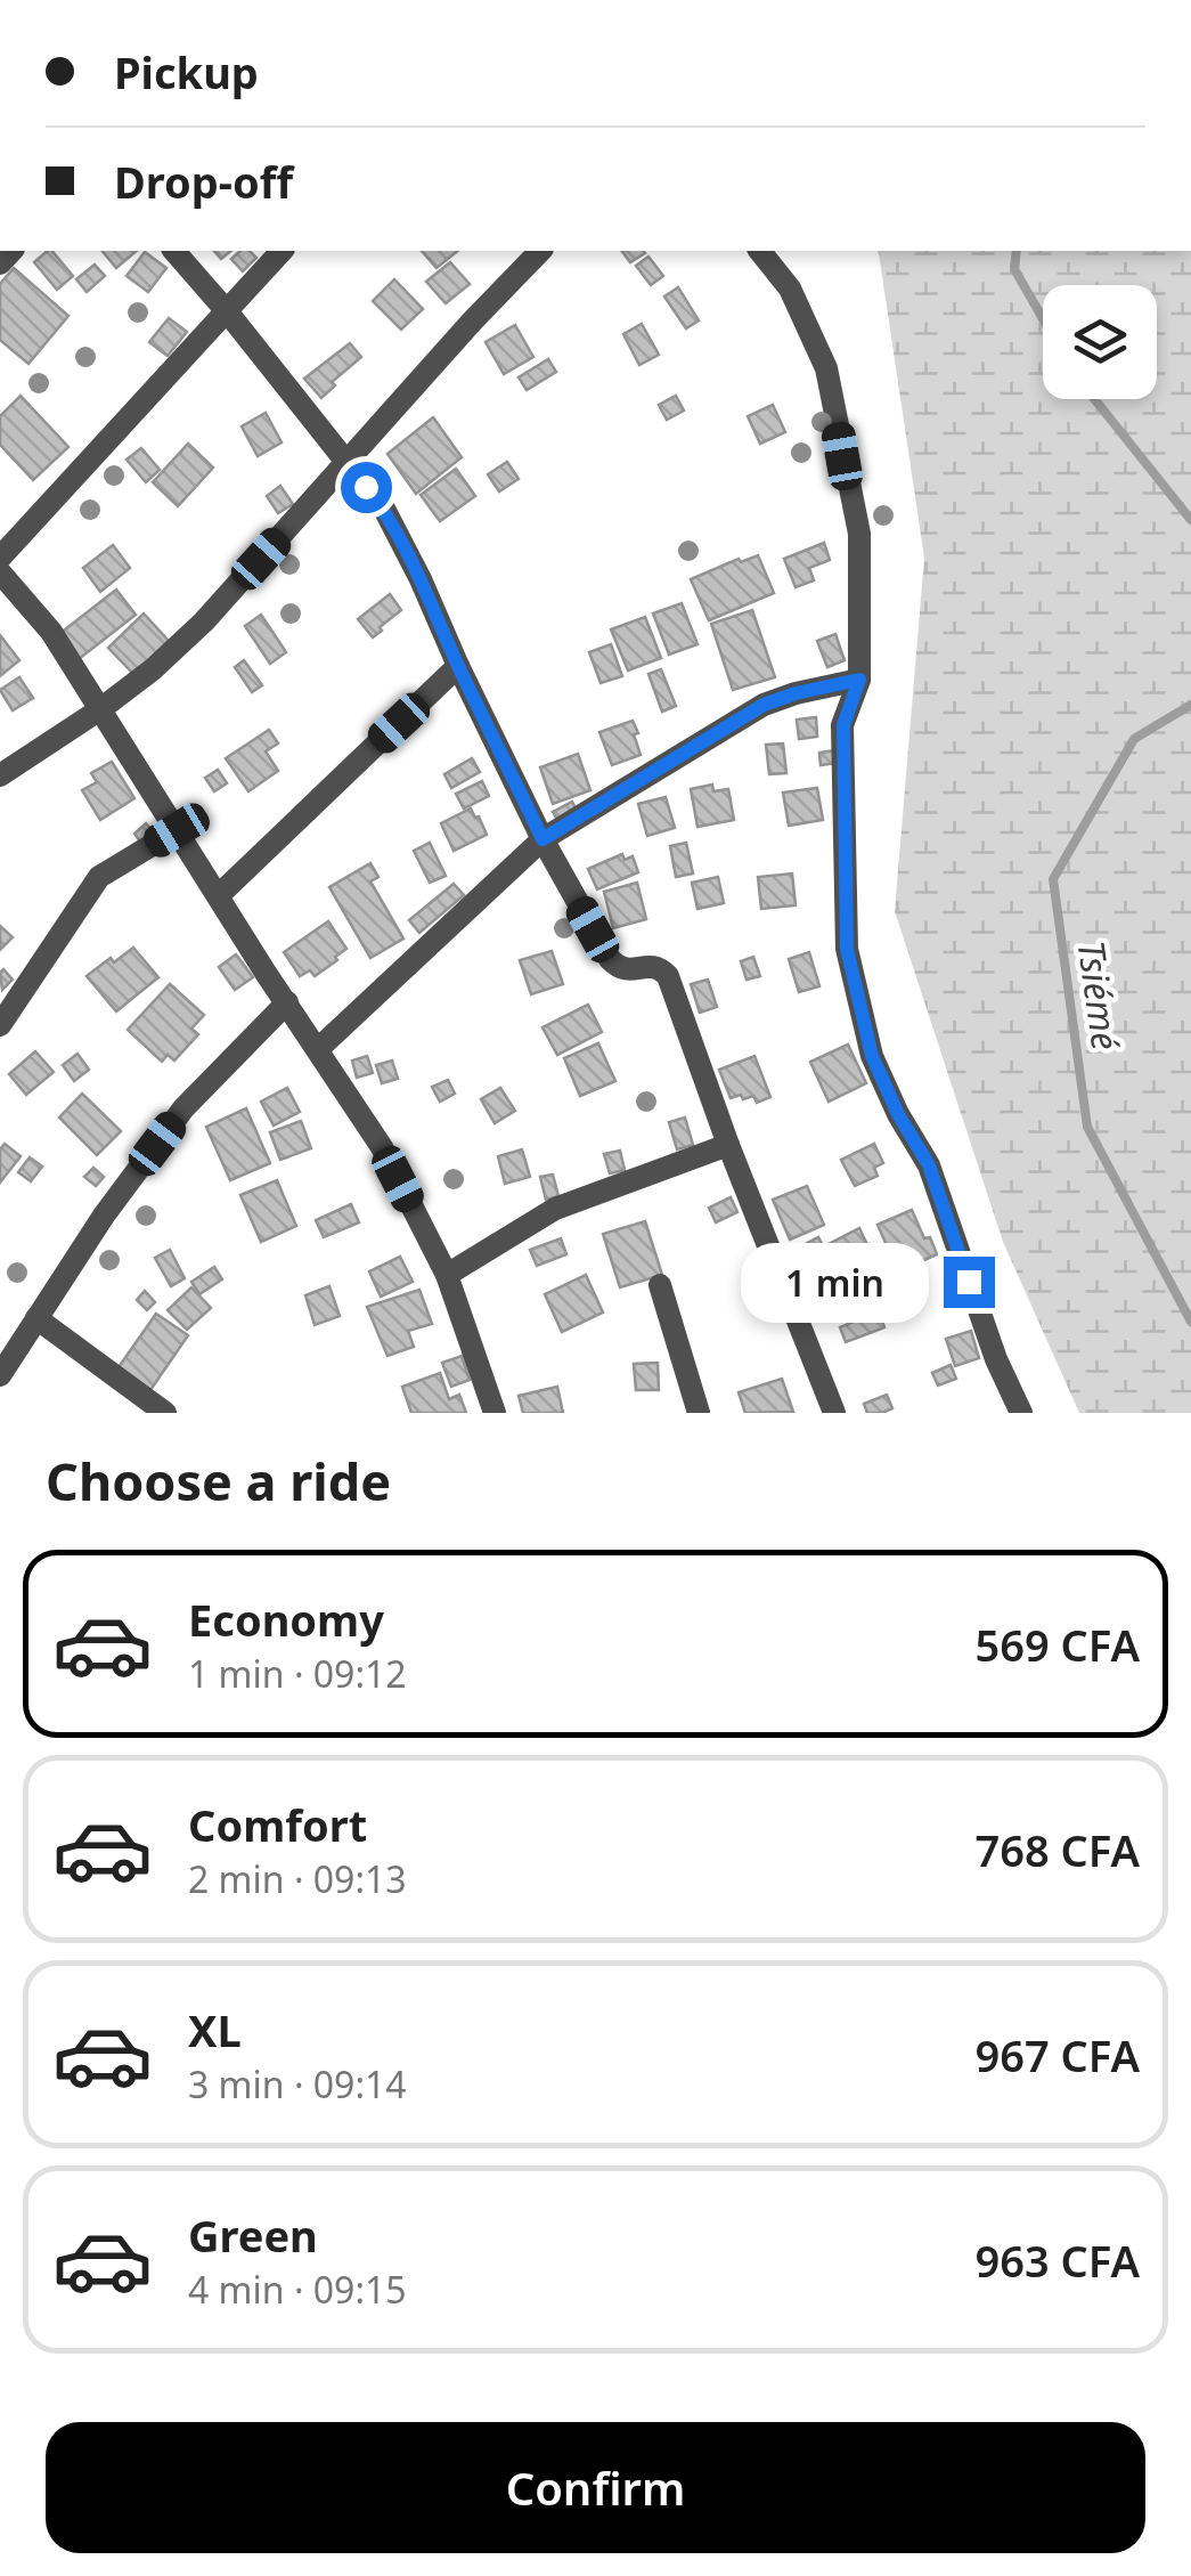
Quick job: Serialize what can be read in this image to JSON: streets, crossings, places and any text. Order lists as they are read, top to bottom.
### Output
{
  "water": ["Tsiémé"],
  "page": {
    "banner": ["Pickup", "Drop-off"],
    "bubble": "1 min",
    "heading": "Choose a ride",
    "list": [
      {
        "name": "Economy",
        "note": "1 min · 09:12",
        "value": "569 CFA"
      },
      {
        "name": "Comfort",
        "note": "2 min · 09:13",
        "value": "768 CFA"
      },
      {
        "name": "XL",
        "note": "3 min · 09:14",
        "value": "967 CFA"
      },
      {
        "name": "Green",
        "note": "4 min · 09:15",
        "value": "963 CFA"
      }
    ],
    "buttons": "Confirm"
  }
}
